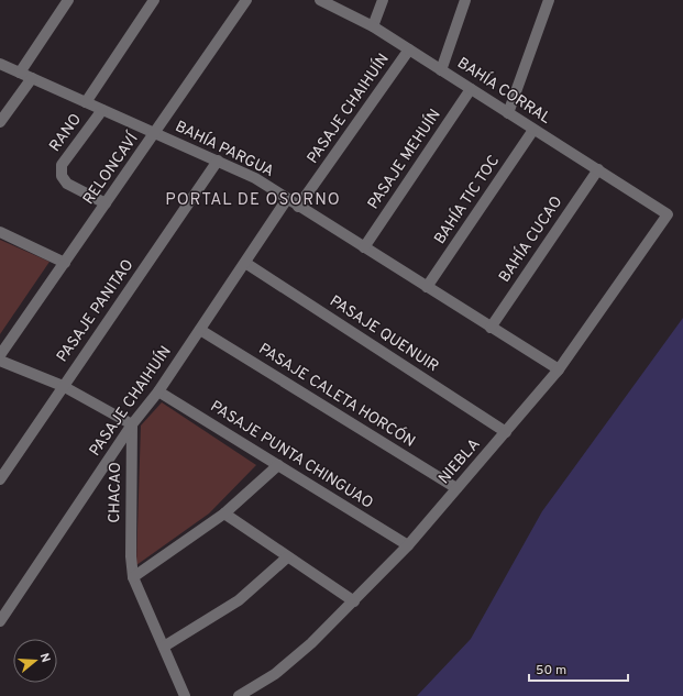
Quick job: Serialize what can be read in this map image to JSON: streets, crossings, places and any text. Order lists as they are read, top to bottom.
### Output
{
  "streets": {
    "street": [
      "BAHÍA CORRAL",
      "PASAJE CHAIHUÍN",
      "RANO",
      "BAHÍA PARGUA",
      "PASAJE MEHUÍN",
      "RELONCAVÍ",
      "BAHÍA TIC TOC",
      "BAHÍA CUCAO",
      "PASAJE PANITAO",
      "PASAJE QUENUIR",
      "PASAJE CALETA HORCÓN",
      "PASAJE PUNTA CHINGUAO",
      "NIEBLA",
      "CHACAO"
    ]
  },
  "crossings": [
    ["BAHÍA CORRAL", "PASAJE CHAIHUÍN"],
    ["BAHÍA CORRAL", "PASAJE MEHUÍN"],
    ["BAHÍA CORRAL", "BAHÍA TIC TOC"],
    ["BAHÍA CORRAL", "BAHÍA CUCAO"],
    ["BAHÍA CORRAL", "NIEBLA"],
    ["PASAJE CHAIHUÍN", "BAHÍA PARGUA"],
    ["PASAJE CHAIHUÍN", "PASAJE QUENUIR"],
    ["PASAJE CHAIHUÍN", "PASAJE CALETA HORCÓN"],
    ["PASAJE CHAIHUÍN", "PASAJE PUNTA CHINGUAO"],
    ["PASAJE CHAIHUÍN", "CHACAO"],
    ["RANO", "BAHÍA PARGUA"],
    ["RANO", "RELONCAVÍ"],
    ["BAHÍA PARGUA", "PASAJE MEHUÍN"],
    ["BAHÍA PARGUA", "RELONCAVÍ"],
    ["BAHÍA PARGUA", "BAHÍA TIC TOC"],
    ["BAHÍA PARGUA", "BAHÍA CUCAO"],
    ["BAHÍA PARGUA", "PASAJE PANITAO"],
    ["BAHÍA PARGUA", "NIEBLA"],
    ["PASAJE QUENUIR", "NIEBLA"],
    ["PASAJE CALETA HORCÓN", "NIEBLA"],
    ["PASAJE PUNTA CHINGUAO", "NIEBLA"]
  ],
  "districts": ["PORTAL DE OSORNO"],
  "scale_bar": "50 m",
  "north": "right"
}
